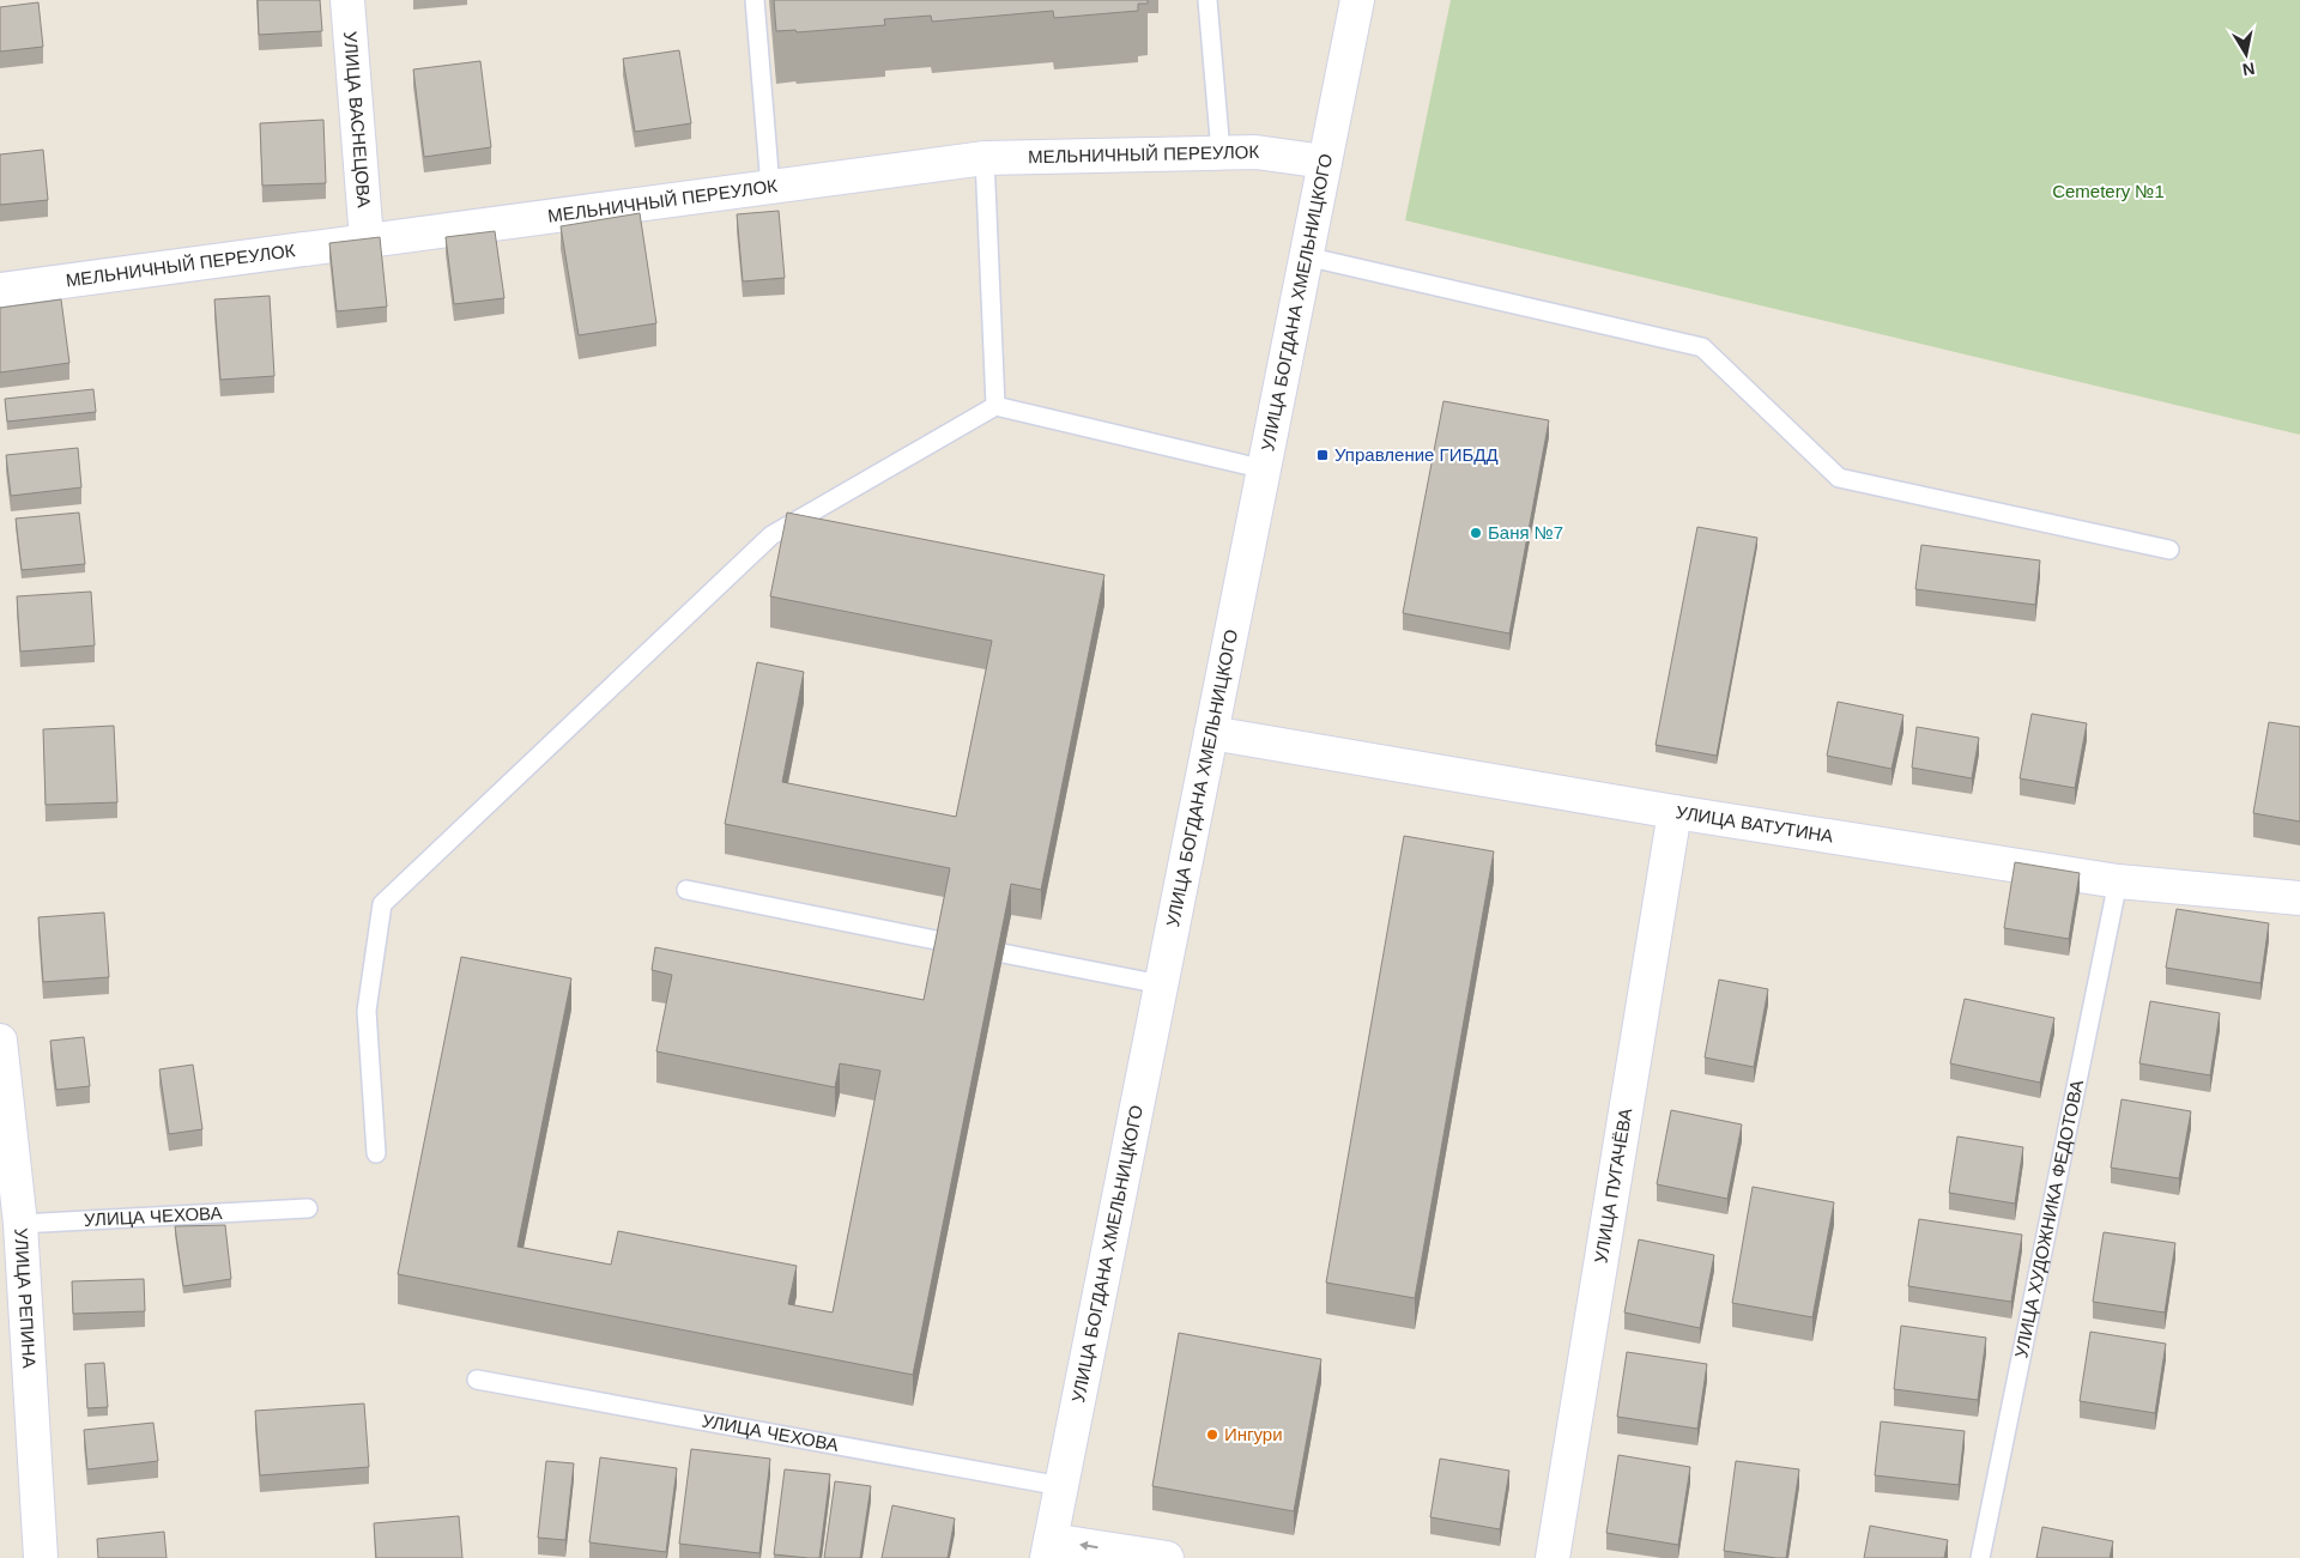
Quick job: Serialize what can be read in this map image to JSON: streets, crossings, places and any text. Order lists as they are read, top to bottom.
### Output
{
  "streets": {
    "street": [
      "УЛИЦА ВАСНЕЦОВА",
      "МЕЛЬНИЧНЫЙ ПЕРЕУЛОК",
      "УЛИЦА БОГДАНА ХМЕЛЬНИЦКОГО",
      "УЛИЦА ВАТУТИНА",
      "УЛИЦА ПУГАЧЁВА",
      "УЛИЦА РЕПИНА"
    ],
    "lane": ["УЛИЦА ЧЕХОВА", "УЛИЦА ХУДОЖНИКА ФЕДОТОВА"]
  },
  "crossings": [
    ["УЛИЦА ВАСНЕЦОВА", "МЕЛЬНИЧНЫЙ ПЕРЕУЛОК"],
    ["МЕЛЬНИЧНЫЙ ПЕРЕУЛОК", "УЛИЦА БОГДАНА ХМЕЛЬНИЦКОГО"],
    ["УЛИЦА БОГДАНА ХМЕЛЬНИЦКОГО", "УЛИЦА ВАТУТИНА"],
    ["УЛИЦА БОГДАНА ХМЕЛЬНИЦКОГО", "УЛИЦА ЧЕХОВА"],
    ["УЛИЦА ВАТУТИНА", "УЛИЦА ПУГАЧЁВА"],
    ["УЛИЦА ВАТУТИНА", "УЛИЦА ХУДОЖНИКА ФЕДОТОВА"],
    ["УЛИЦА ЧЕХОВА", "УЛИЦА РЕПИНА"]
  ],
  "parks": ["Cemetery №1"],
  "places": {
    "transit": ["Управление ГИБДД"],
    "other": ["Баня №7", "Ингури"]
  },
  "north": "bottom"
}
